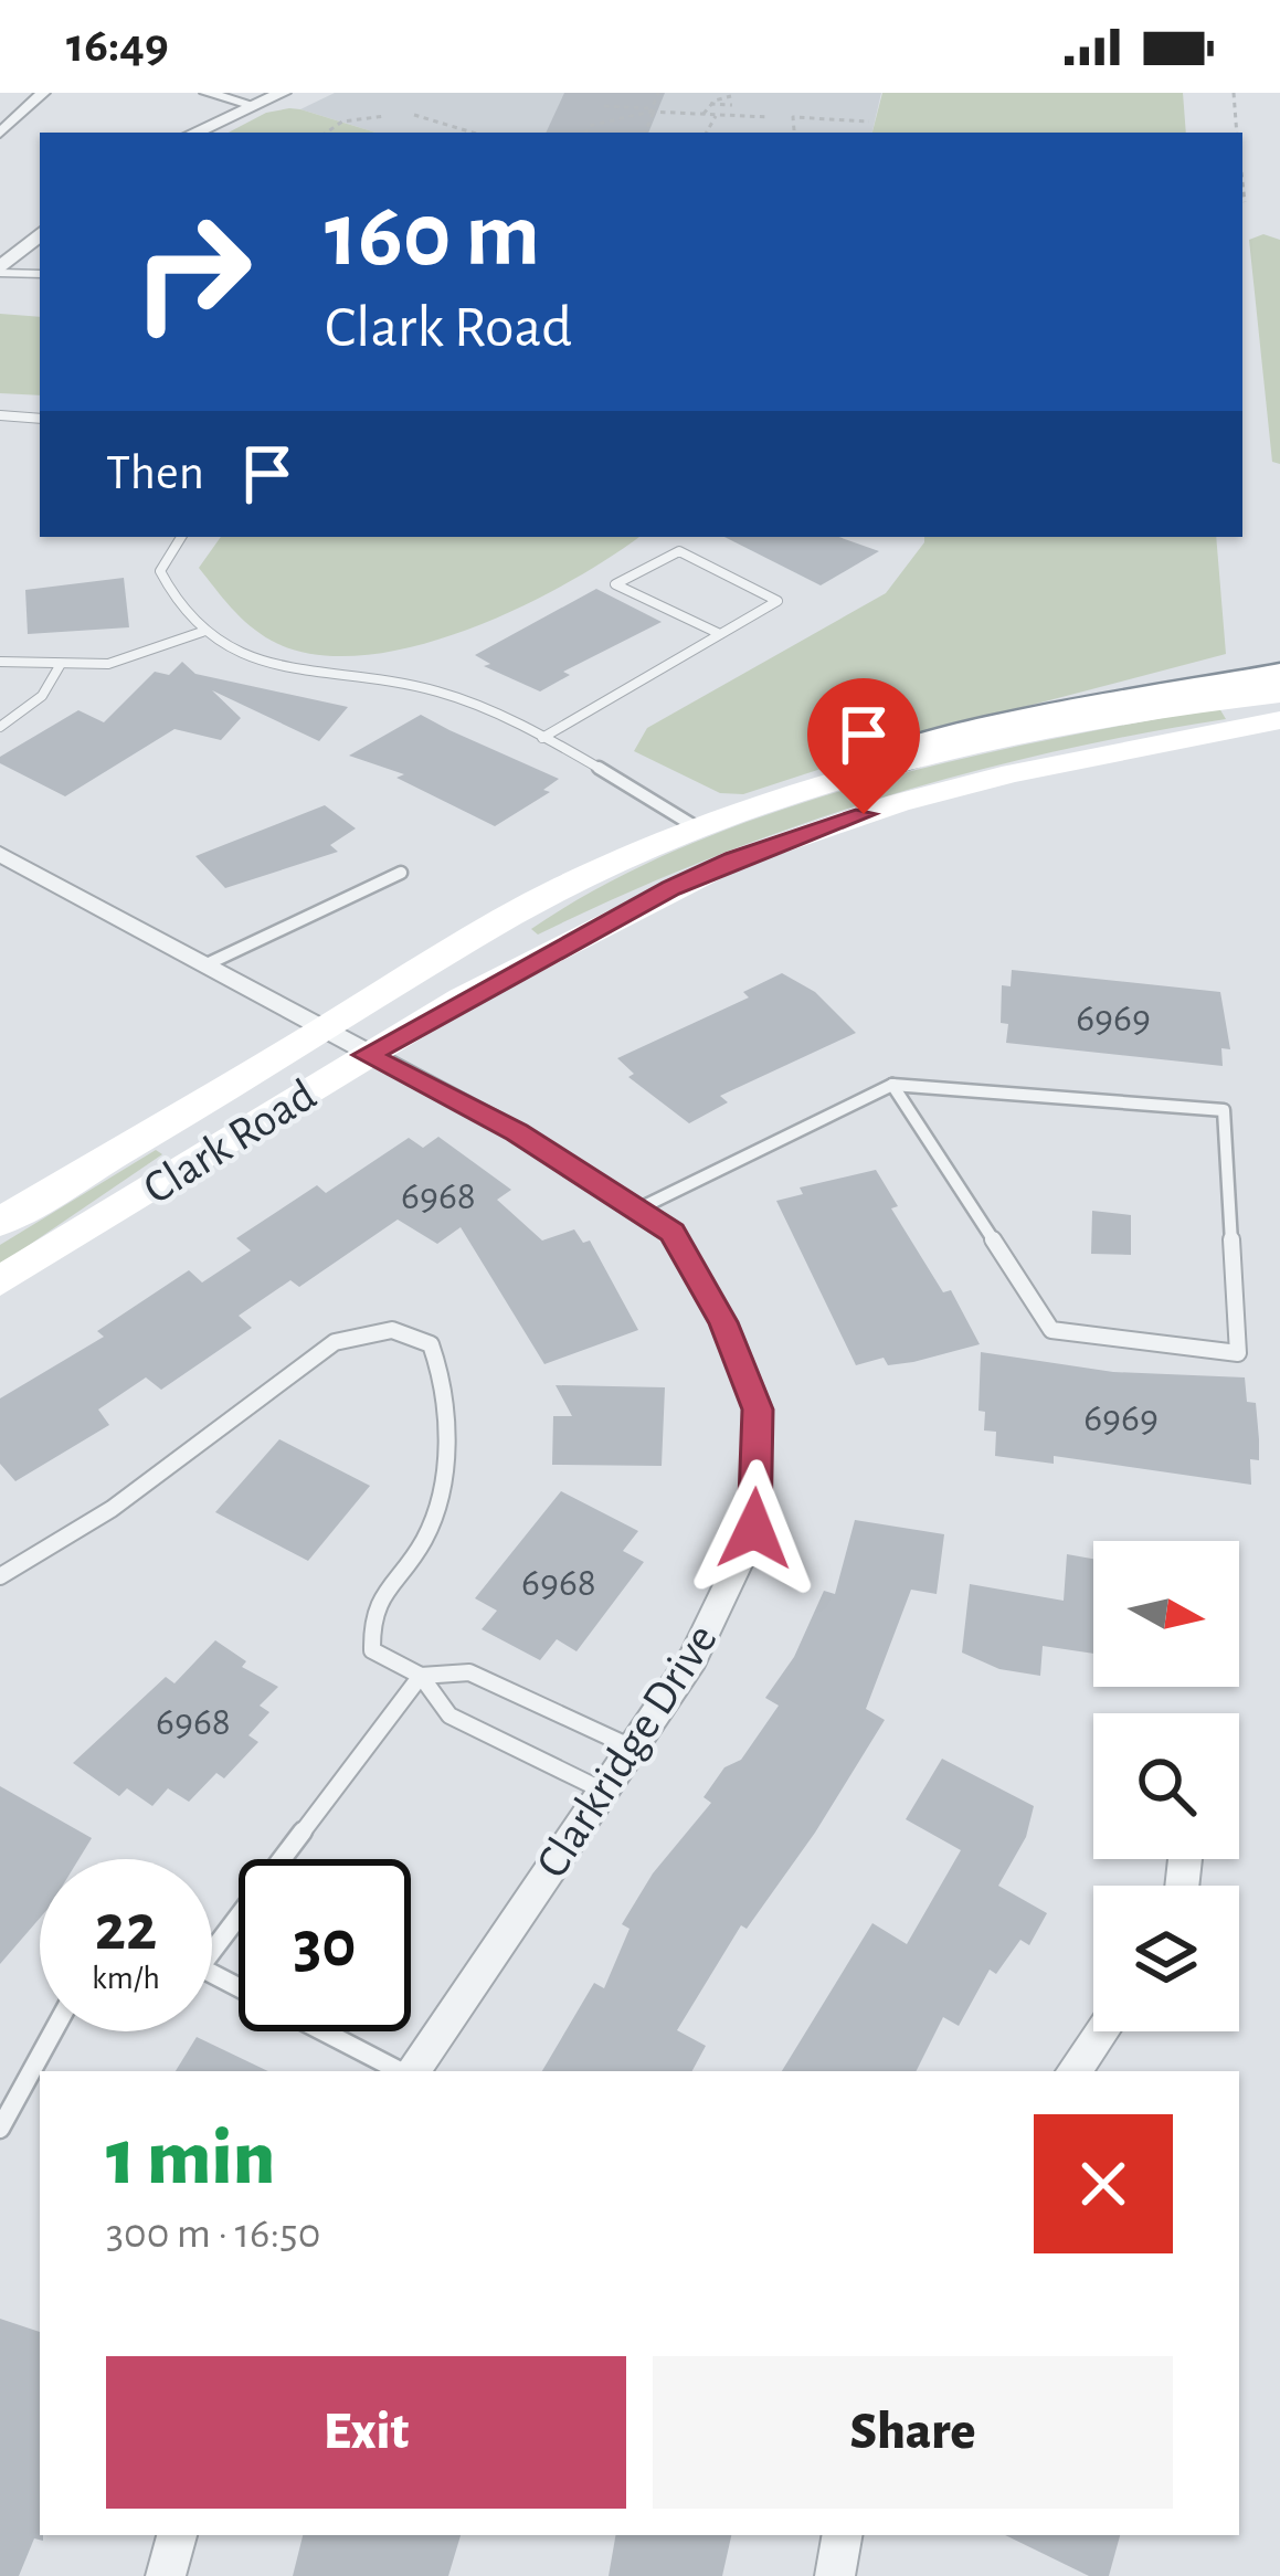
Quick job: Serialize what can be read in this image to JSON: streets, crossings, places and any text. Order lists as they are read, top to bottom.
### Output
{
  "streets": {
    "main road": ["Clark Road"],
    "street": ["Clarkridge Drive"]
  },
  "crossings": [
    ["Clark Road", "Clarkridge Drive"]
  ],
  "house_numbers": [
    "6969",
    "6968",
    "6969",
    "6968",
    "6968"
  ],
  "north": "right",
  "page": {
    "status": "16:49",
    "turn": ["160 m", "Clark Road"],
    "then": "Then",
    "speed": "22 km/h",
    "limit": "30",
    "heading": ["1 min", "300 m · 16:50"],
    "buttons": ["Exit", "Share"]
  }
}
